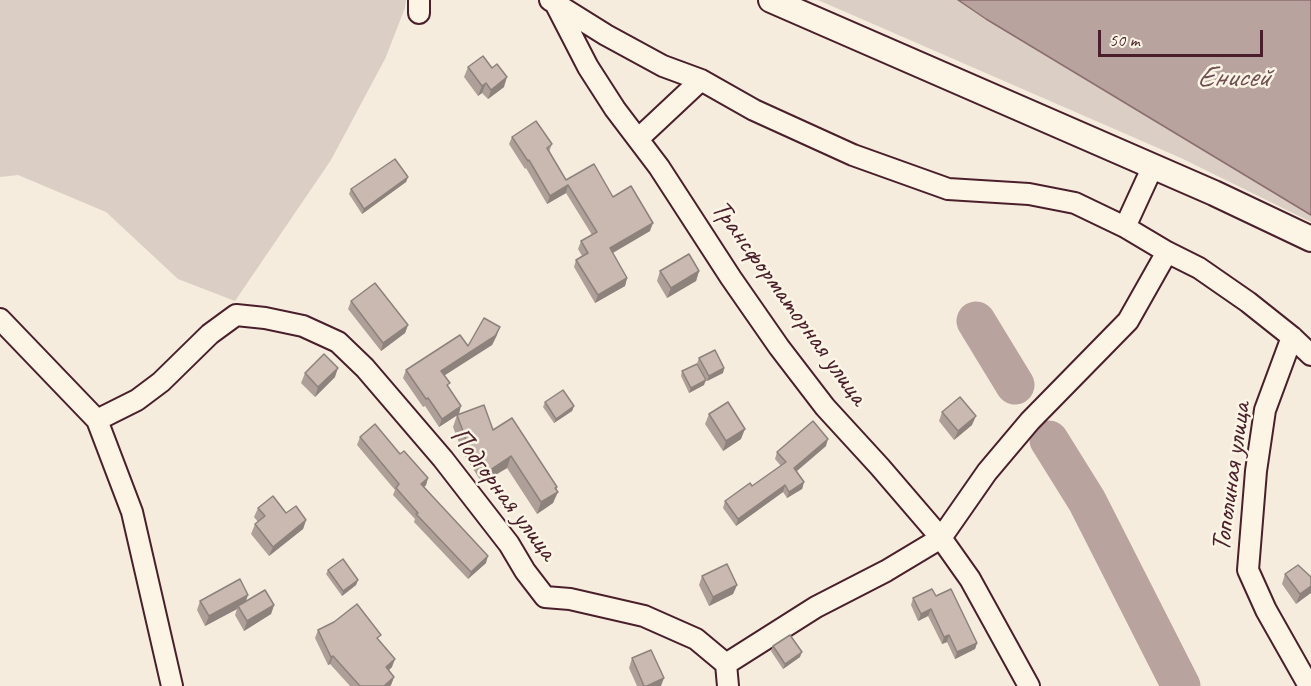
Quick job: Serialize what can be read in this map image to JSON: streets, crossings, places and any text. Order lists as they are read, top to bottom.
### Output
{
  "streets": {
    "street": ["Трансформаторная улица", "Тополиная улица", "Подгорная улица"]
  },
  "water": ["Енисей"],
  "scale_bar": "50 m"
}
